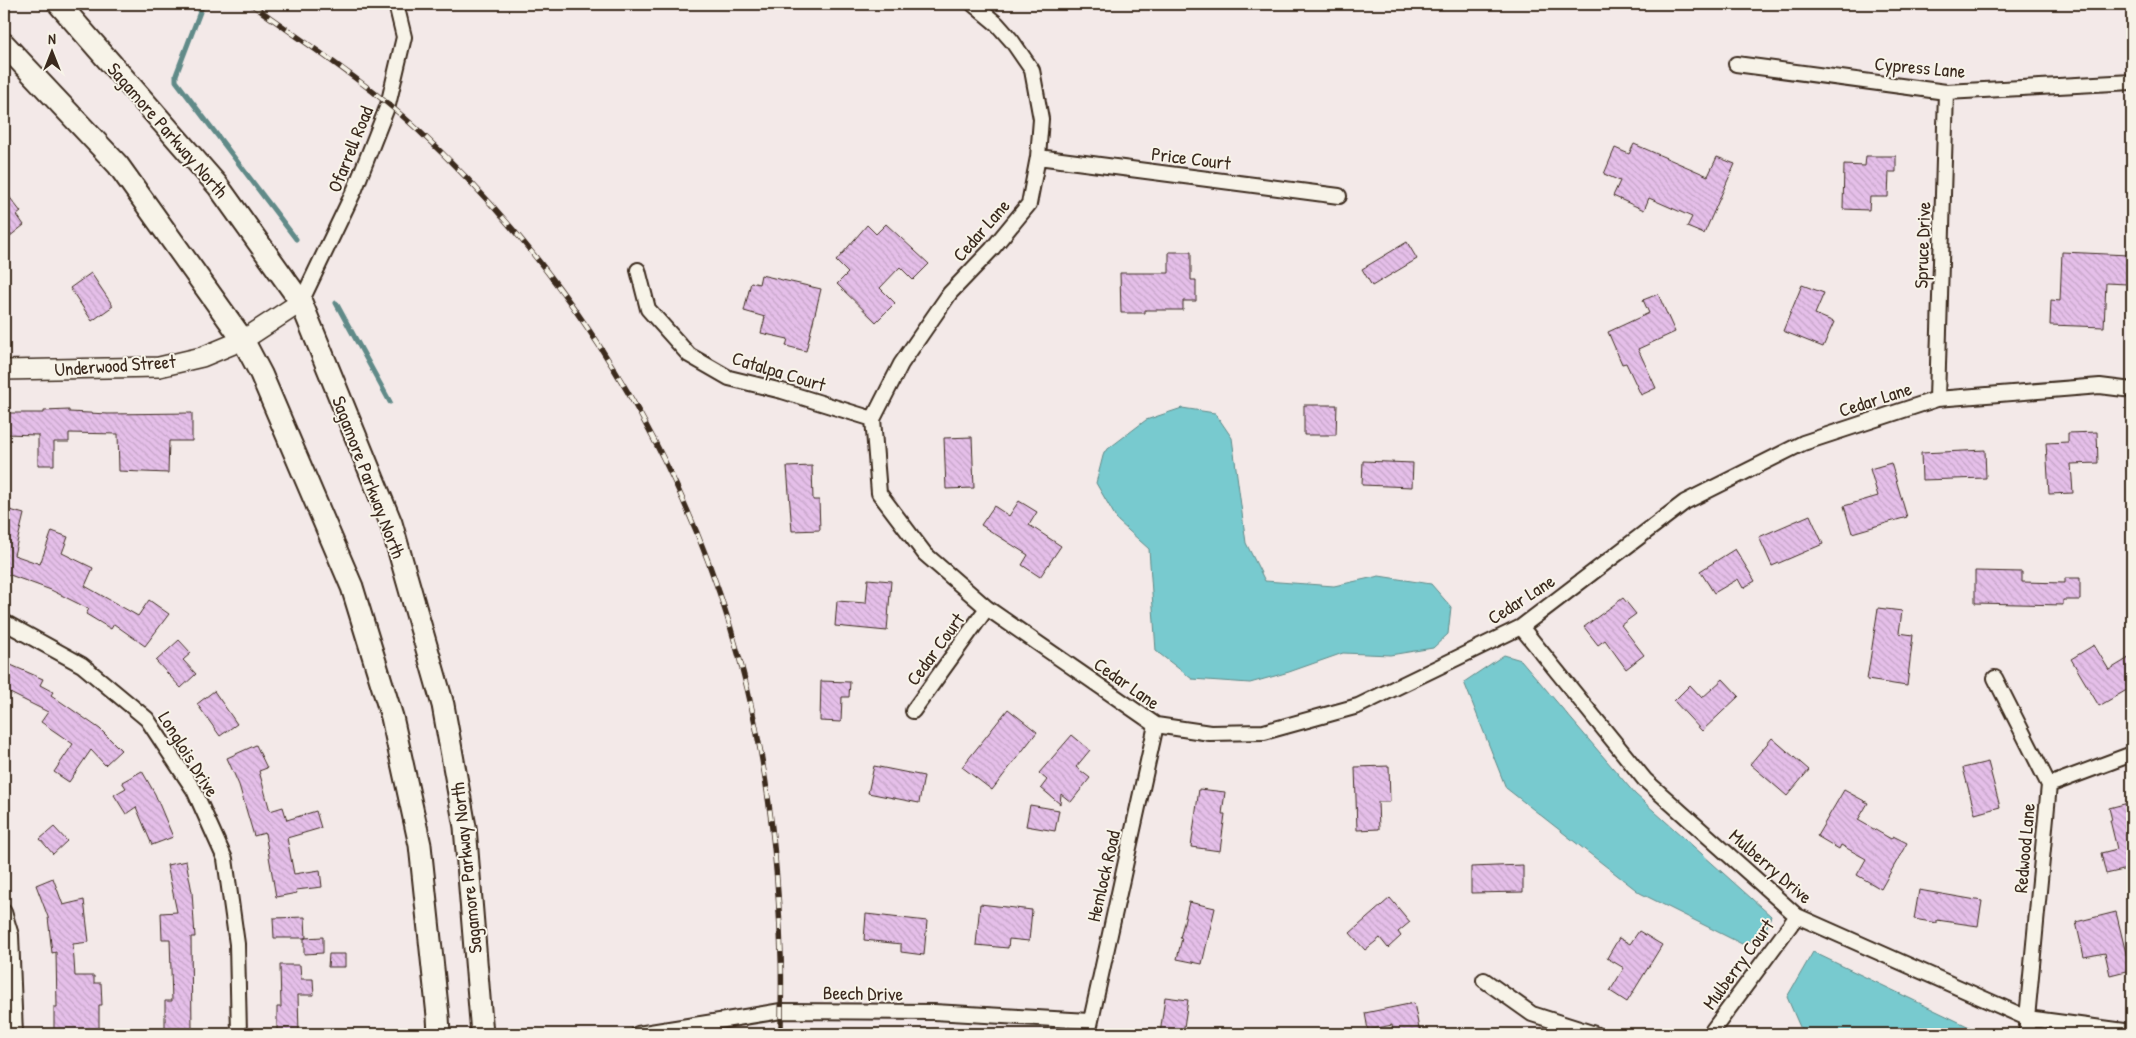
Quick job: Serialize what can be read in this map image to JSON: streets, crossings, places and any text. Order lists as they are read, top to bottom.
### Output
{
  "streets": {
    "main road": ["Sagamore Parkway North"],
    "street": [
      "Cypress Lane",
      "Ofarrell Road",
      "Price Court",
      "Cedar Lane",
      "Spruce Drive",
      "Underwood Street",
      "Catalpa Court",
      "Cedar Court",
      "Longlois Drive",
      "Redwood Lane",
      "Mulberry Drive",
      "Hemlock Road",
      "Mulberry Court",
      "Beech Drive"
    ]
  },
  "crossings": [
    ["Cypress Lane", "Spruce Drive"],
    ["Sagamore Parkway North", "Ofarrell Road"],
    ["Sagamore Parkway North", "Underwood Street"],
    ["Ofarrell Road", "Underwood Street"],
    ["Price Court", "Cedar Lane"],
    ["Cedar Lane", "Spruce Drive"],
    ["Cedar Lane", "Catalpa Court"],
    ["Cedar Lane", "Cedar Court"],
    ["Cedar Lane", "Mulberry Drive"],
    ["Cedar Lane", "Hemlock Road"],
    ["Redwood Lane", "Mulberry Drive"],
    ["Mulberry Drive", "Mulberry Court"],
    ["Hemlock Road", "Beech Drive"]
  ],
  "north": "top"
}
